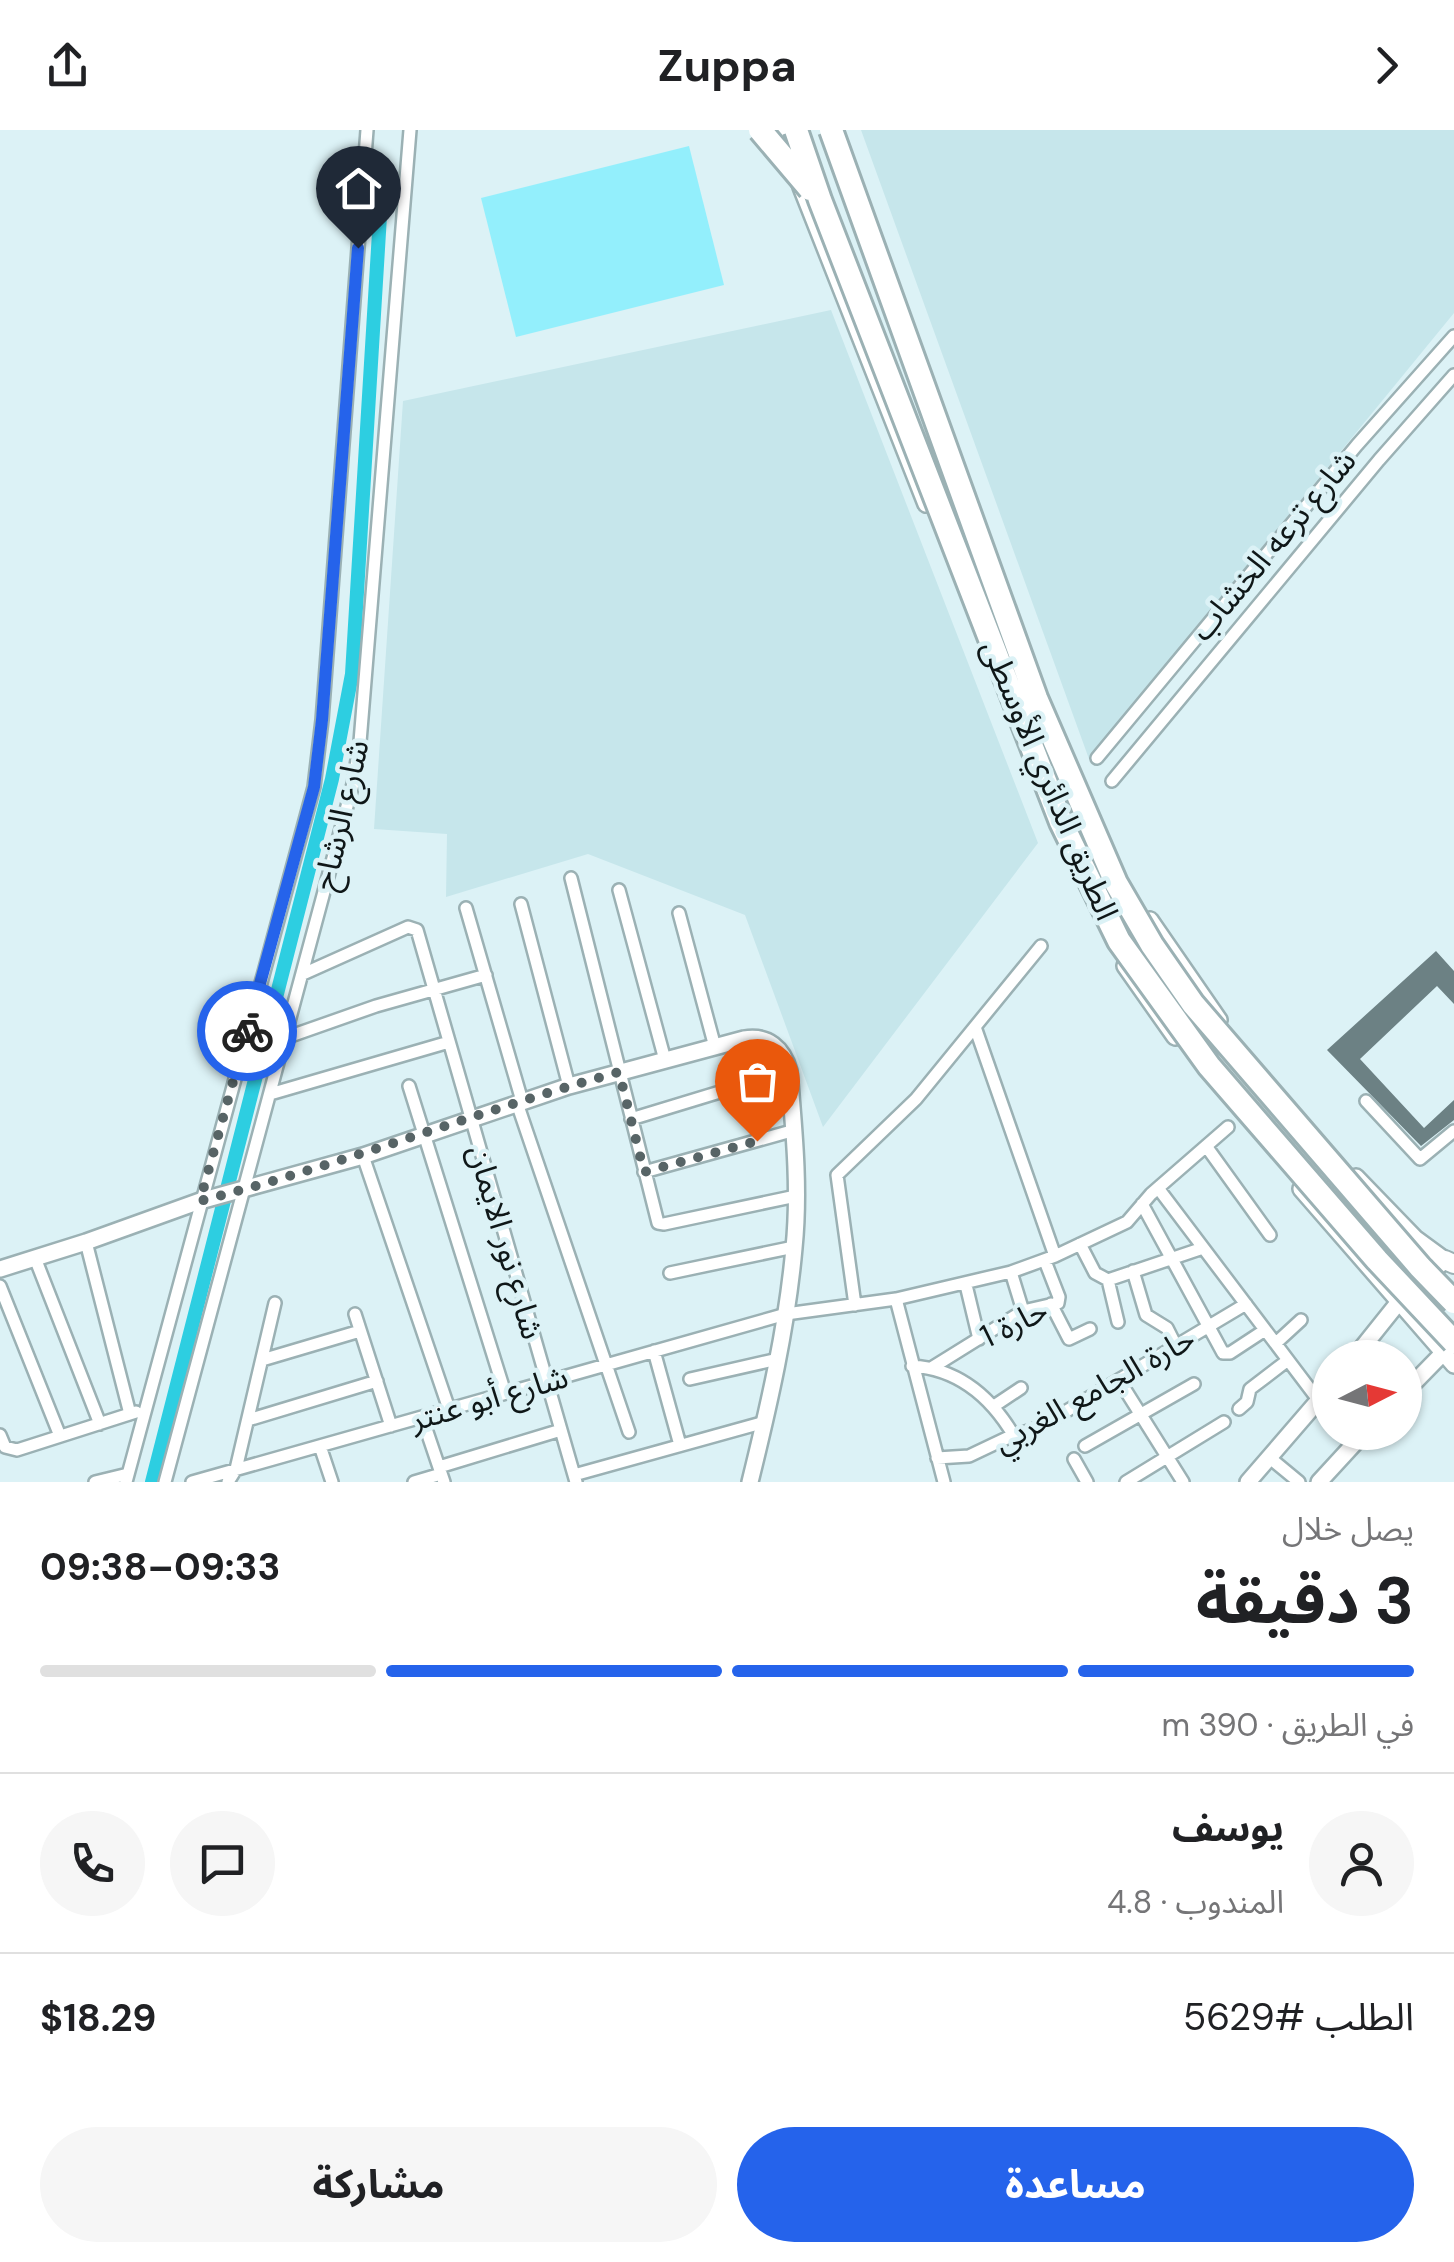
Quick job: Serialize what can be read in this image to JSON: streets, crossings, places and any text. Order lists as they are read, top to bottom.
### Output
{
  "streets": {
    "highway": ["الطريق الدائري الأوسطى"],
    "street": [
      "شارع ترعه الخشاب",
      "شارع الرشاح",
      "شارع نور الايمان",
      "حارة 1",
      "حارة الجامع الغربي",
      "شارع أبو عنتر"
    ]
  },
  "crossings": [
    ["شارع الرشاح", "شارع نور الايمان"],
    ["شارع نور الايمان", "شارع أبو عنتر"],
    ["حارة 1", "شارع أبو عنتر"]
  ],
  "north": "right",
  "page": {
    "header": "Zuppa",
    "heading": ["3 دقيقة", "يصل خلال", "09:33–09:38"],
    "panel": [
      "يوسف",
      "المندوب · 4.8",
      "الطلب #5629",
      "$18.29"
    ],
    "bar": "في الطريق · 390 m",
    "buttons": ["مساعدة", "مشاركة"]
  }
}
